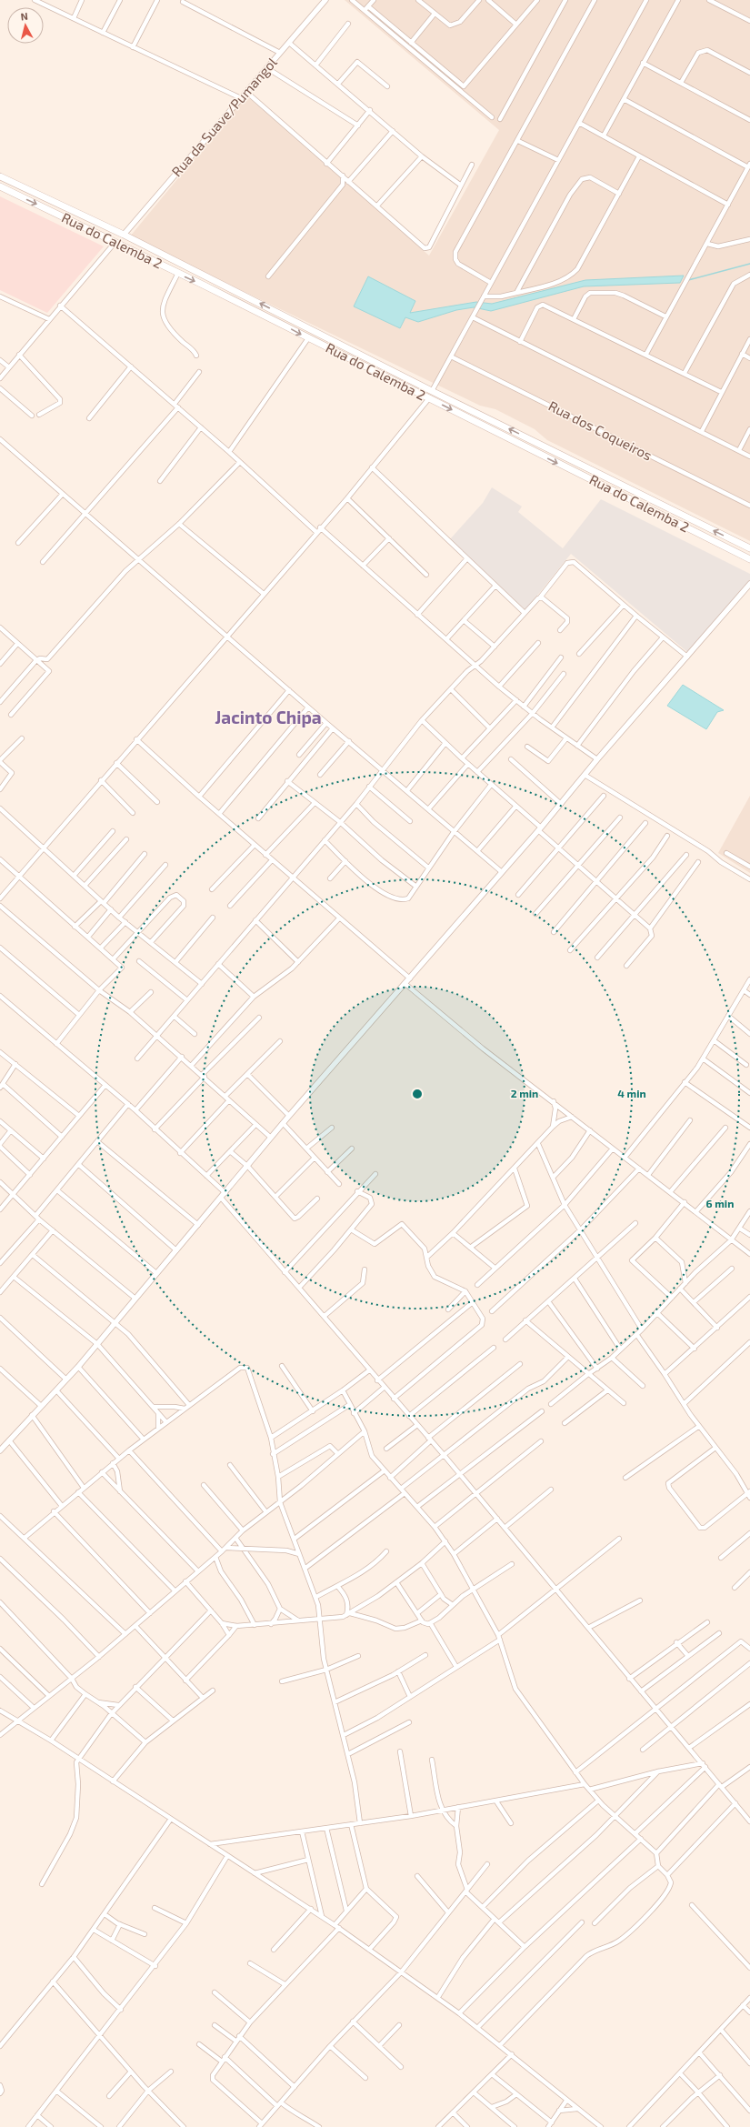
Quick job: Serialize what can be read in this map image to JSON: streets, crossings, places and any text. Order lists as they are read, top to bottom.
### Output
{
  "streets": {
    "main road": ["Rua do Calemba 2"],
    "street": ["Rua da Suave/Pumangol", "Rua dos Coqueiros"]
  },
  "crossings": [
    ["Rua da Suave/Pumangol", "Rua do Calemba 2"]
  ],
  "districts": ["Jacinto Chipa"],
  "north": "top",
  "rings": ["2 min", "4 min", "6 min"]
}
